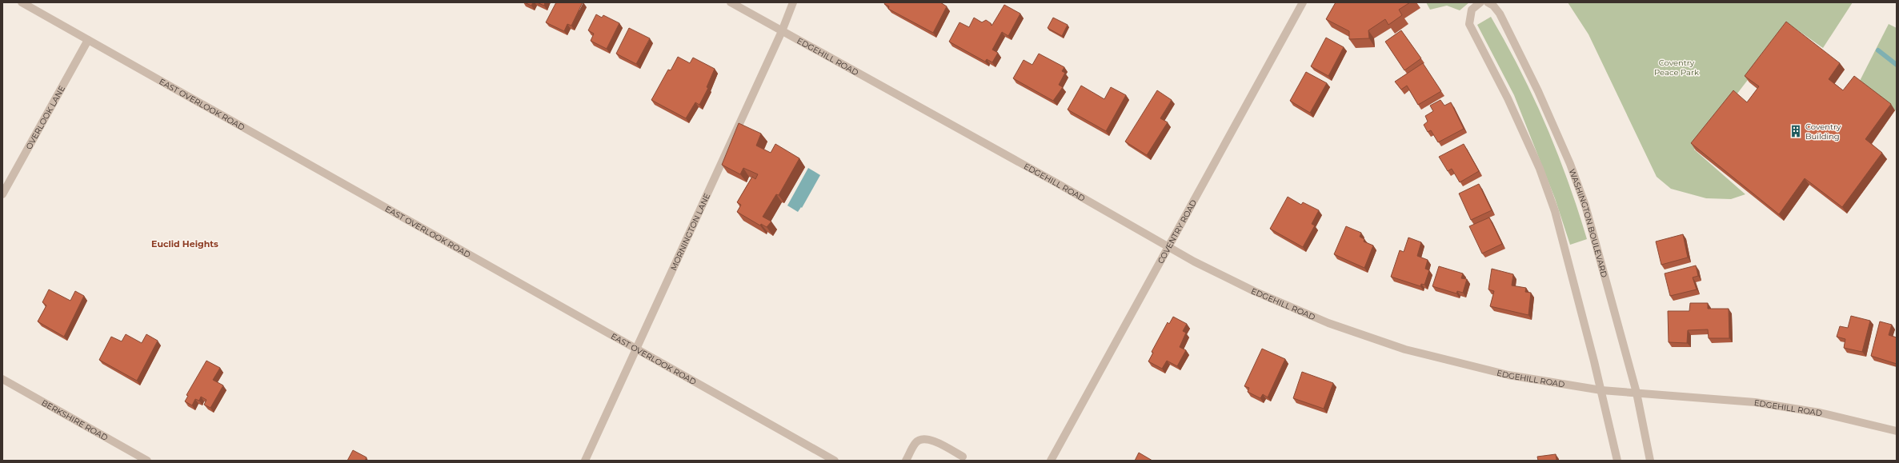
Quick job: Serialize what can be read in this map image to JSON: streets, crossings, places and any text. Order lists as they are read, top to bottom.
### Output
{
  "streets": {
    "street": [
      "EDGEHILL ROAD",
      "EAST OVERLOOK ROAD",
      "OVERLOOK LANE",
      "WASHINGTON BOULEVARD",
      "COVENTRY ROAD",
      "MORNINGTON LANE",
      "BERKSHIRE ROAD"
    ]
  },
  "crossings": [
    ["EDGEHILL ROAD", "WASHINGTON BOULEVARD"],
    ["EDGEHILL ROAD", "COVENTRY ROAD"],
    ["EDGEHILL ROAD", "MORNINGTON LANE"],
    ["EAST OVERLOOK ROAD", "OVERLOOK LANE"],
    ["EAST OVERLOOK ROAD", "MORNINGTON LANE"]
  ],
  "districts": ["Euclid Heights"],
  "parks": ["Coventry Peace Park"],
  "places": {
    "building": ["Coventry Building"]
  }
}
